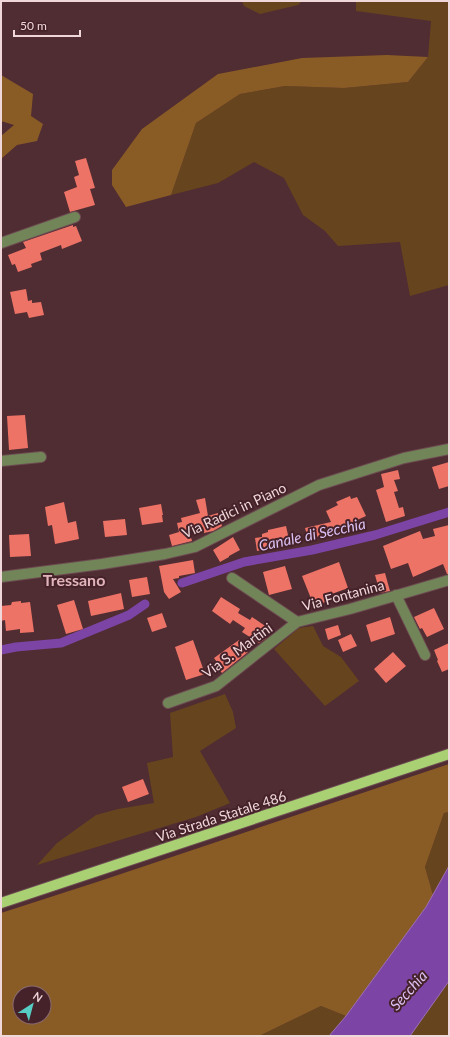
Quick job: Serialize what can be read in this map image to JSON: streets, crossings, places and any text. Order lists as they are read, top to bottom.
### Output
{
  "streets": {
    "main road": ["Via Strada Statale 486"],
    "street": ["Via Radici in Piano", "Via Fontanina", "Via S. Martini"]
  },
  "crossings": [
    ["Via Fontanina", "Via S. Martini"]
  ],
  "districts": ["Tressano"],
  "water": ["Canale di Secchia", "Secchia"],
  "scale_bar": "50 m",
  "north": "top right"
}
